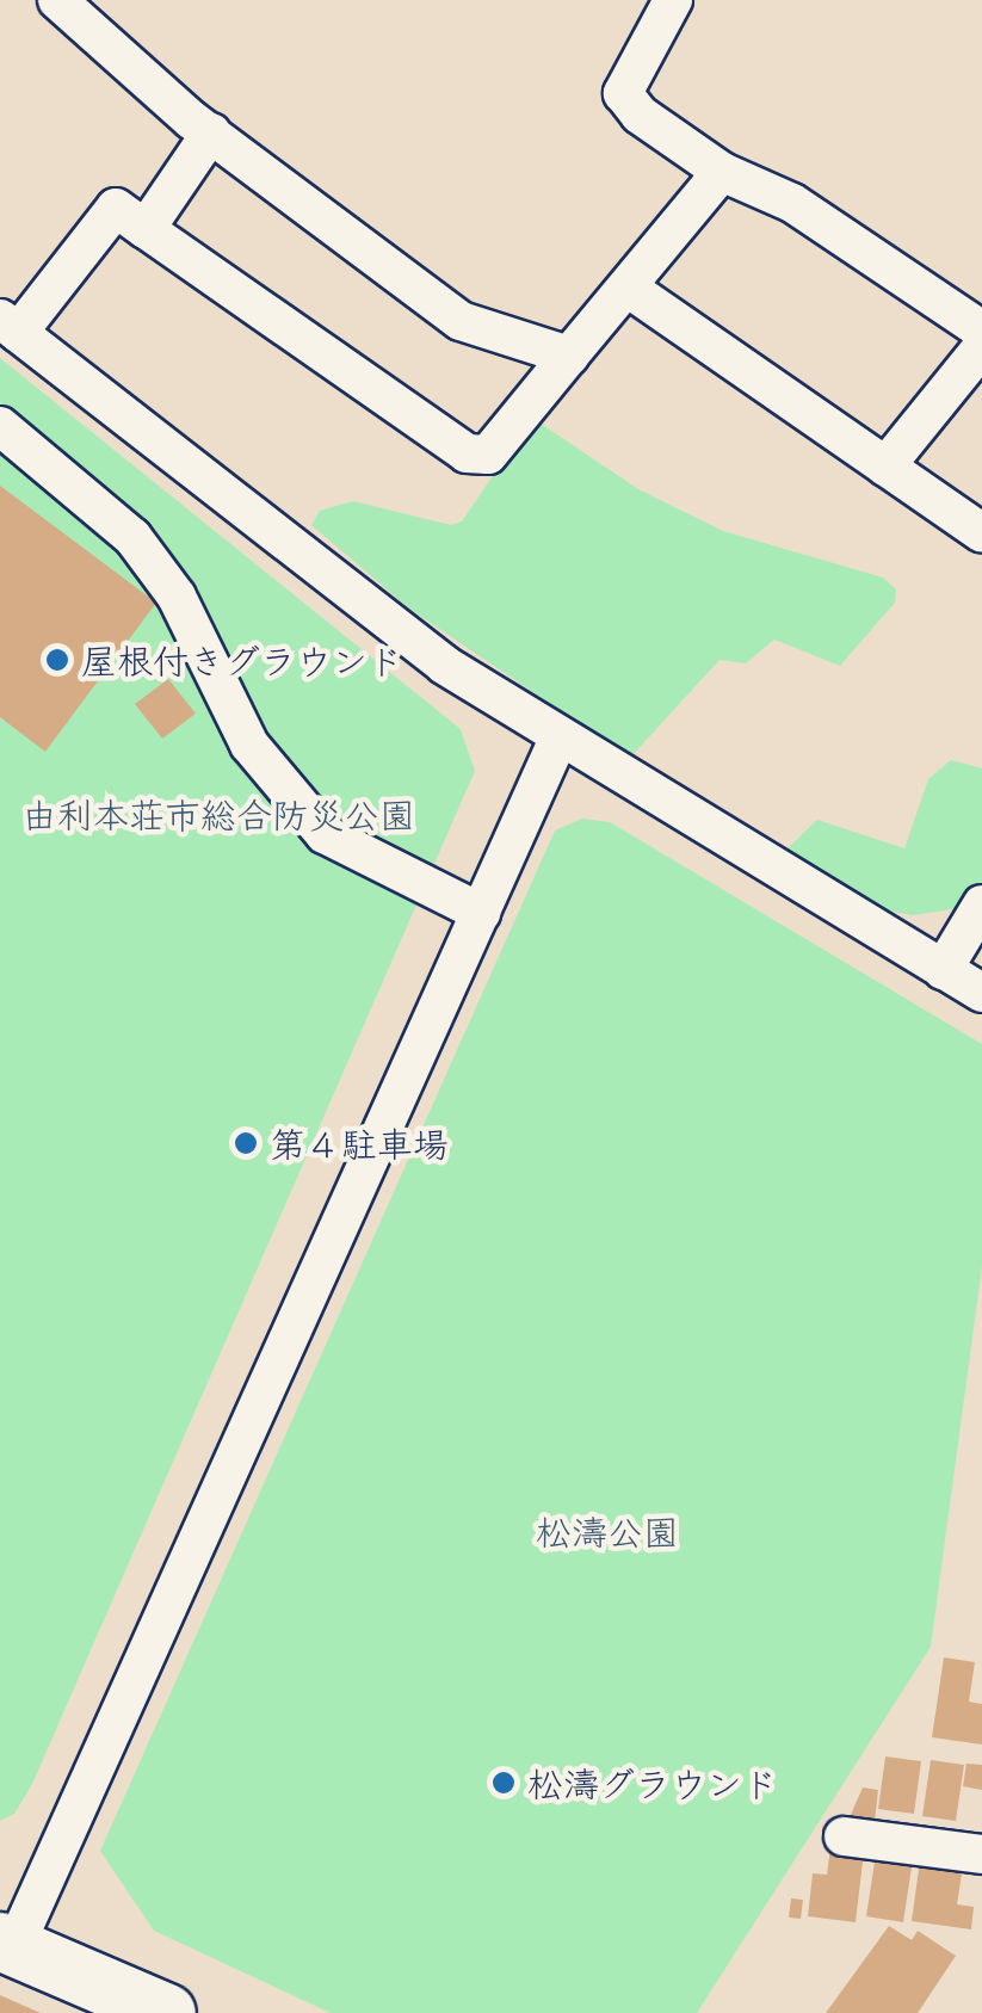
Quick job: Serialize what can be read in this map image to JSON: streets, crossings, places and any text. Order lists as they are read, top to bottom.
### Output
{
  "parks": ["由利本荘市総合防災公園", "松濤公園"],
  "places": ["屋根付きグラウンド", "第４駐車場", "松濤グラウンド"]
}
